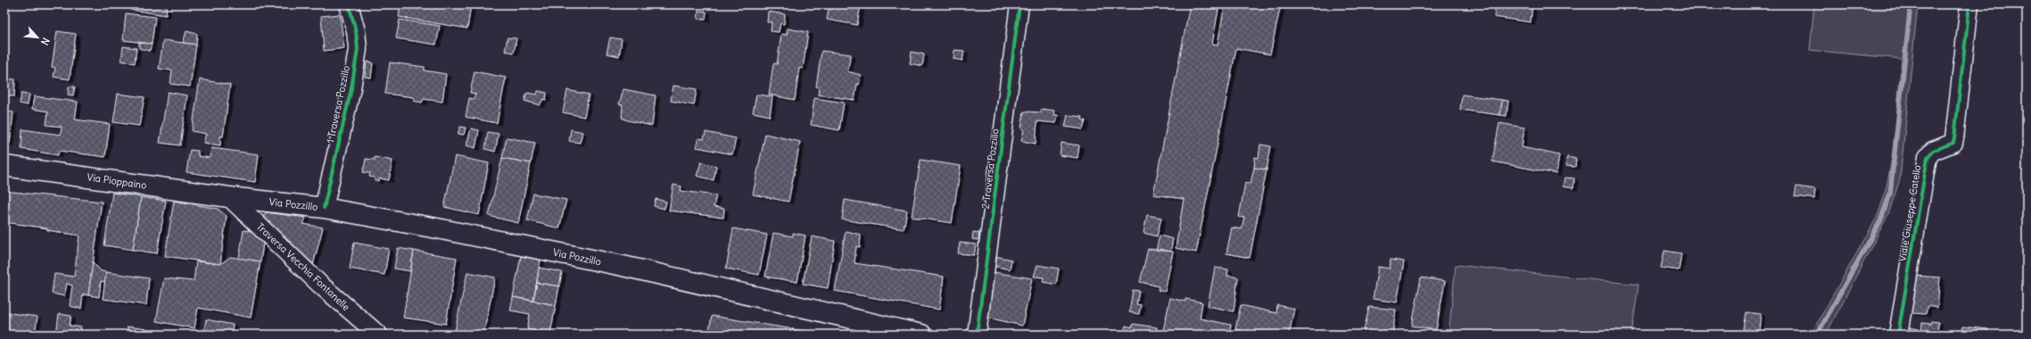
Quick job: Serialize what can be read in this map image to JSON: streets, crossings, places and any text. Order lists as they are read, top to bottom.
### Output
{
  "streets": {
    "main road": ["Via Pioppaino", "Via Pozzillo"],
    "street": [
      "1 Traversa Pozzillo",
      "2 Traversa Pozzillo",
      "Viale Giuseppe Catello",
      "Traversa Vecchia Fontanelle"
    ]
  },
  "crossings": [
    ["1 Traversa Pozzillo", "Via Pozzillo"],
    ["Via Pioppaino", "Via Pozzillo"],
    ["Via Pioppaino", "Traversa Vecchia Fontanelle"],
    ["Via Pozzillo", "Traversa Vecchia Fontanelle"]
  ],
  "north": "bottom right"
}
